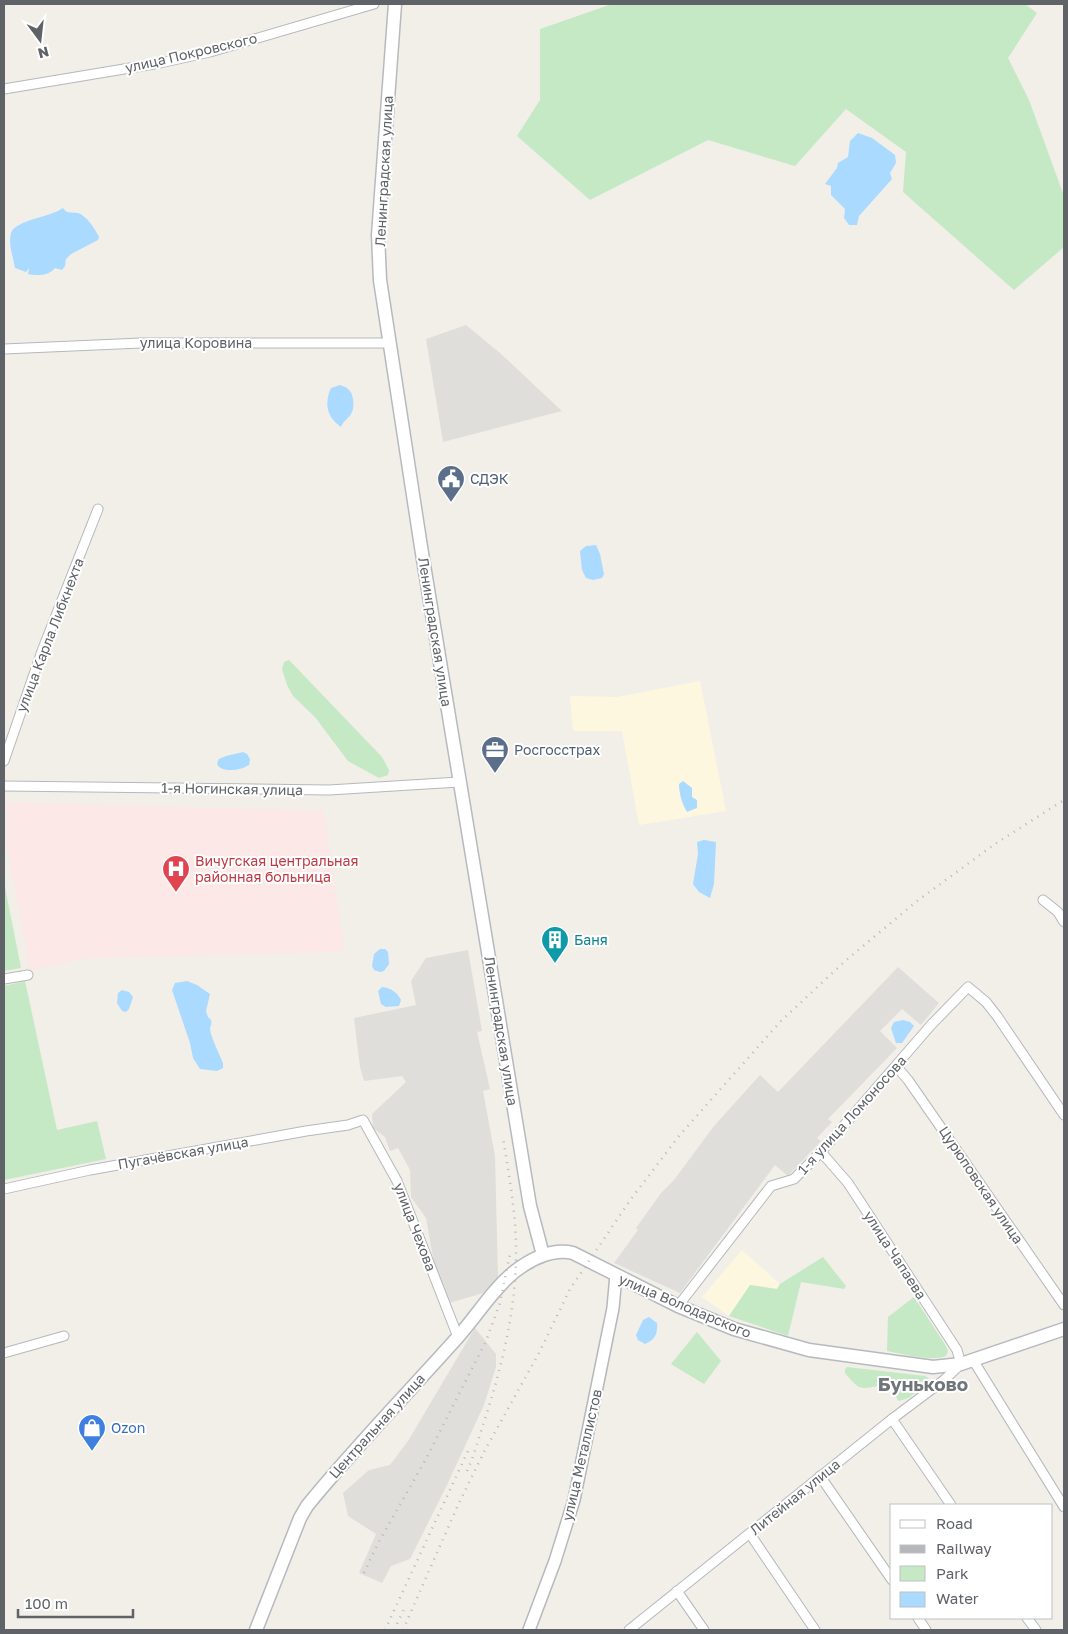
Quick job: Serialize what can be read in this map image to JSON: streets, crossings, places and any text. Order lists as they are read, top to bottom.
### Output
{
  "streets": {
    "main road": ["Ленинградская улица", "улица Володарского", "Центральная улица"],
    "street": [
      "улица Покровского",
      "улица Коровина",
      "улица Карла Либкнехта",
      "1-я Ногинская улица",
      "1-я улица Ломоносова",
      "Пугачёвская улица",
      "Цурюповская улица",
      "улица Чехова",
      "улица Чапаева",
      "улица Металлистов",
      "Литейная улица"
    ]
  },
  "crossings": [
    ["Ленинградская улица", "улица Коровина"],
    ["Ленинградская улица", "1-я Ногинская улица"],
    ["Ленинградская улица", "улица Володарского"],
    ["Ленинградская улица", "Центральная улица"],
    ["1-я улица Ломоносова", "Цурюповская улица"],
    ["1-я улица Ломоносова", "улица Чапаева"],
    ["1-я улица Ломоносова", "улица Володарского"],
    ["Пугачёвская улица", "улица Чехова"],
    ["улица Чехова", "Центральная улица"],
    ["улица Чапаева", "улица Володарского"],
    ["улица Чапаева", "Литейная улица"],
    ["улица Володарского", "Центральная улица"],
    ["улица Володарского", "улица Металлистов"],
    ["улица Володарского", "Литейная улица"]
  ],
  "districts": ["Буньково"],
  "places": {
    "public building": ["СДЭК"],
    "office": ["Росгосстрах"],
    "hospital": ["Вичугская центральная районная больница"],
    "building": ["Баня"],
    "shop": ["Ozon"]
  },
  "legend": [
    "Road",
    "Railway",
    "Park",
    "Water"
  ],
  "scale_bar": "100 m",
  "north": "bottom"
}
